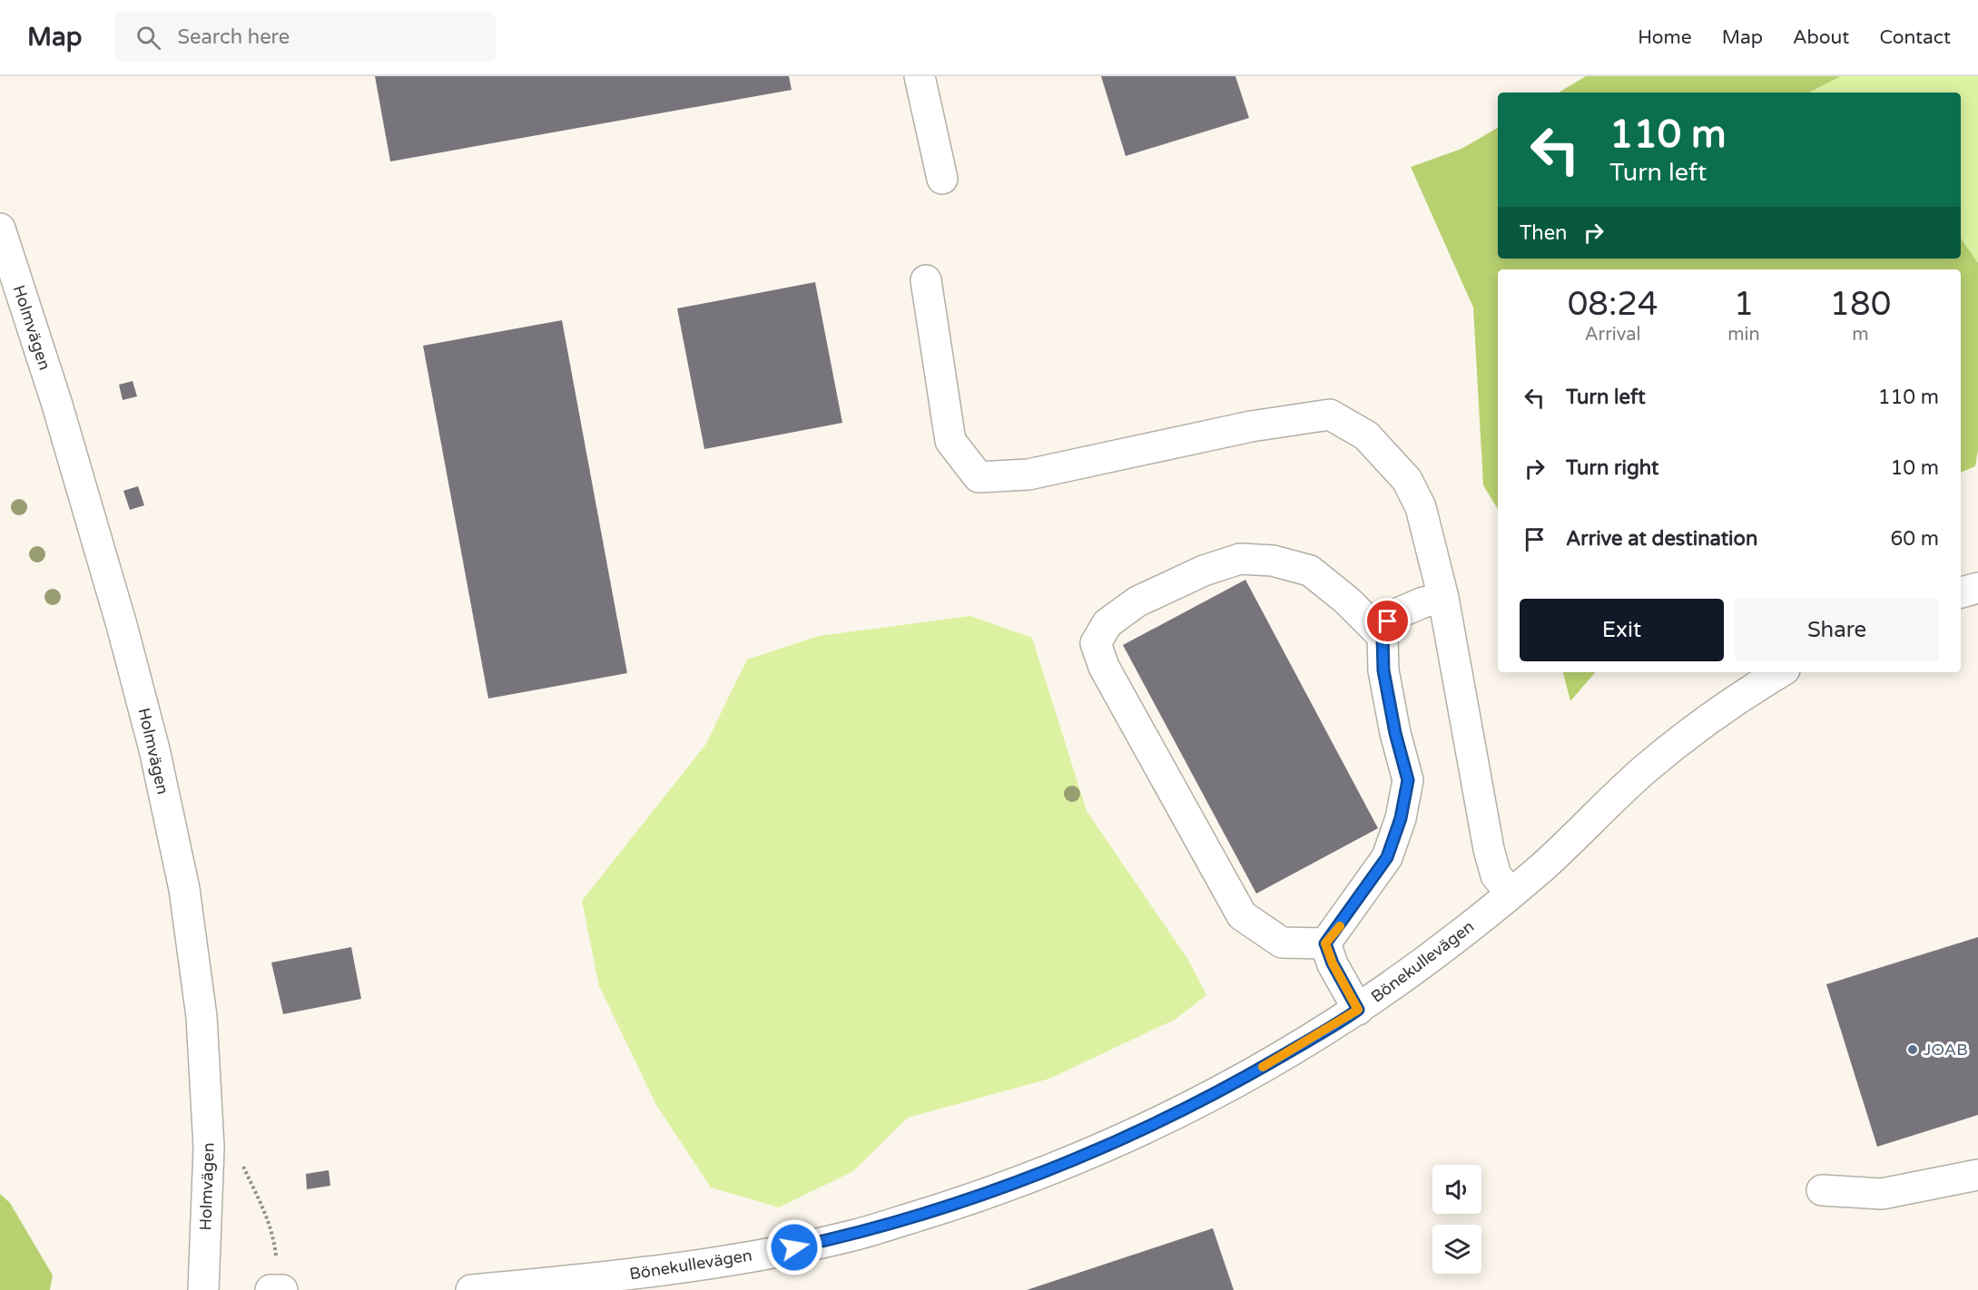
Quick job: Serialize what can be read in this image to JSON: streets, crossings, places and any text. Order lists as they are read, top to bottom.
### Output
{
  "streets": {
    "street": ["Holmvägen", "Bönekullevägen"]
  },
  "places": ["JOAB"],
  "page": {
    "header": "Map",
    "search": "Search here",
    "nav": [
      "Home",
      "Map",
      "About",
      "Contact"
    ],
    "turn": ["110 m", "Turn left"],
    "then": "Then",
    "eta": [
      "08:24",
      "Arrival",
      "1",
      "min",
      "180",
      "m"
    ],
    "list": [
      {
        "name": "Turn left",
        "value": "110 m"
      },
      {
        "name": "Turn right",
        "value": "10 m"
      },
      {
        "name": "Arrive at destination",
        "value": "60 m"
      }
    ],
    "buttons": ["Exit", "Share"]
  }
}
